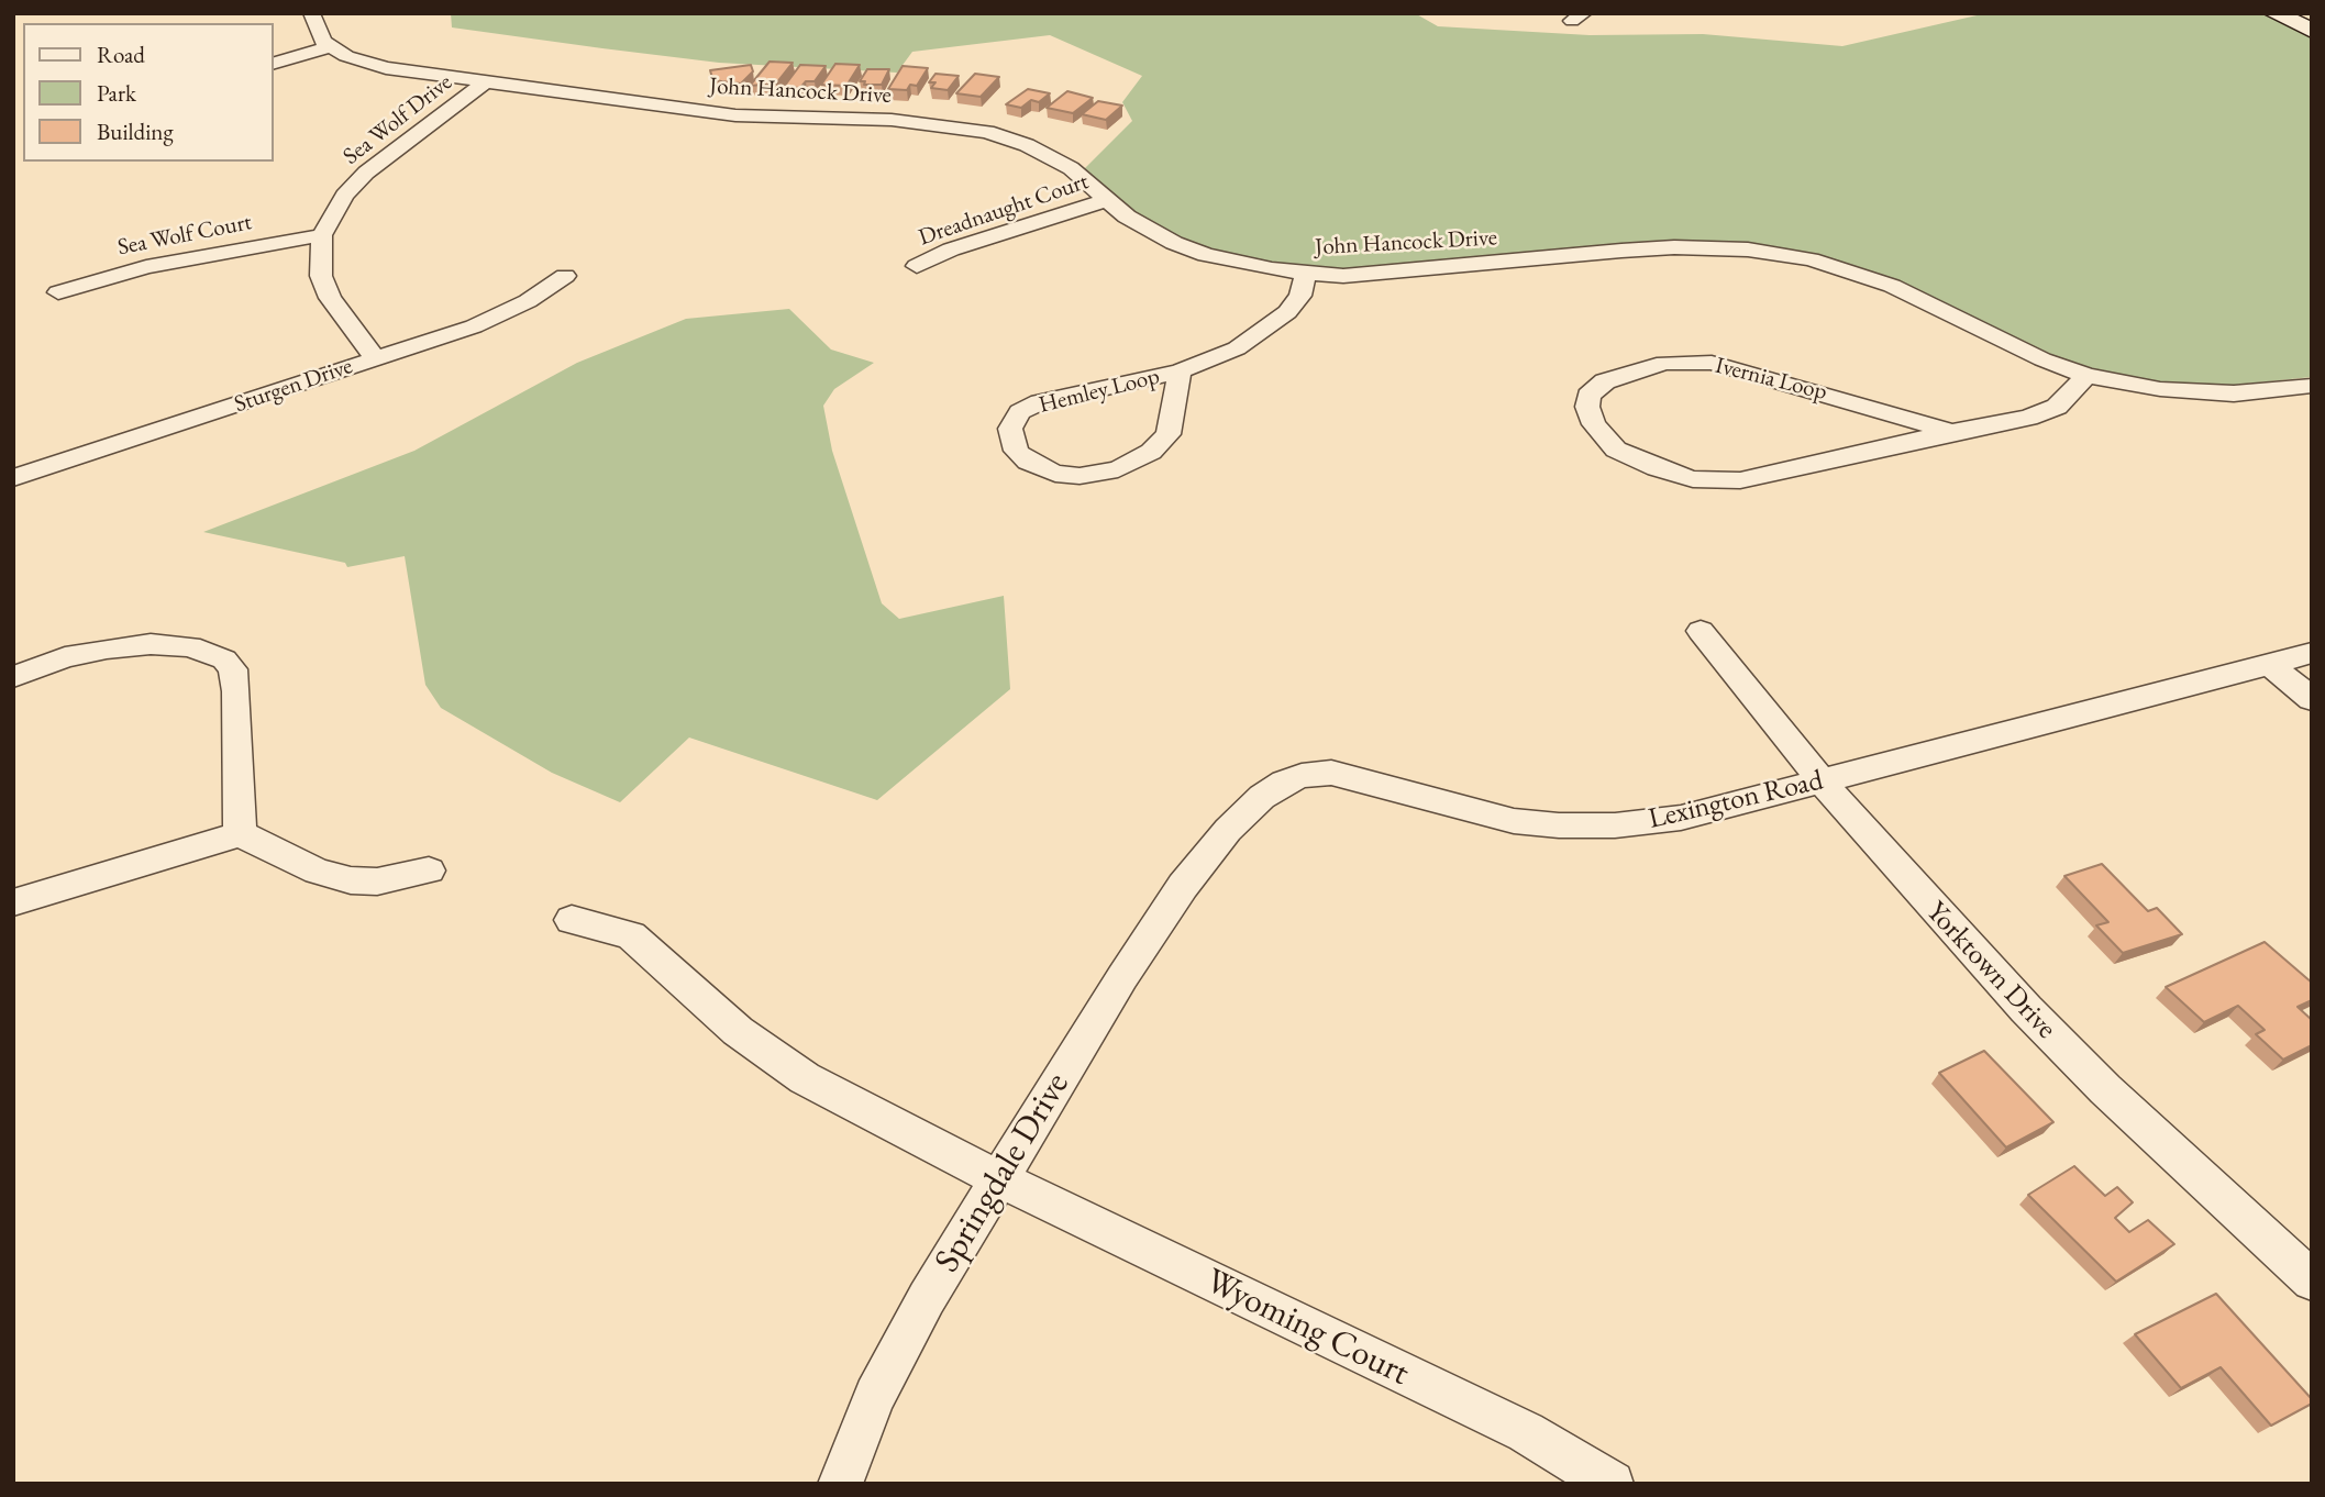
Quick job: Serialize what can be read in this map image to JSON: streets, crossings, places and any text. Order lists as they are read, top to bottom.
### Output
{
  "streets": {
    "street": [
      "John Hancock Drive",
      "Sea Wolf Drive",
      "Dreadnaught Court",
      "Sea Wolf Court",
      "Ivernia Loop",
      "Sturgen Drive",
      "Hemley Loop",
      "Lexington Road",
      "Yorktown Drive",
      "Springdale Drive",
      "Wyoming Court"
    ]
  },
  "crossings": [
    ["John Hancock Drive", "Sea Wolf Drive"],
    ["John Hancock Drive", "Dreadnaught Court"],
    ["John Hancock Drive", "Ivernia Loop"],
    ["John Hancock Drive", "Hemley Loop"],
    ["Sea Wolf Drive", "Sea Wolf Court"],
    ["Sea Wolf Drive", "Sturgen Drive"],
    ["Lexington Road", "Yorktown Drive"],
    ["Lexington Road", "Springdale Drive"],
    ["Springdale Drive", "Wyoming Court"]
  ],
  "legend": ["Road", "Park", "Building"]
}
